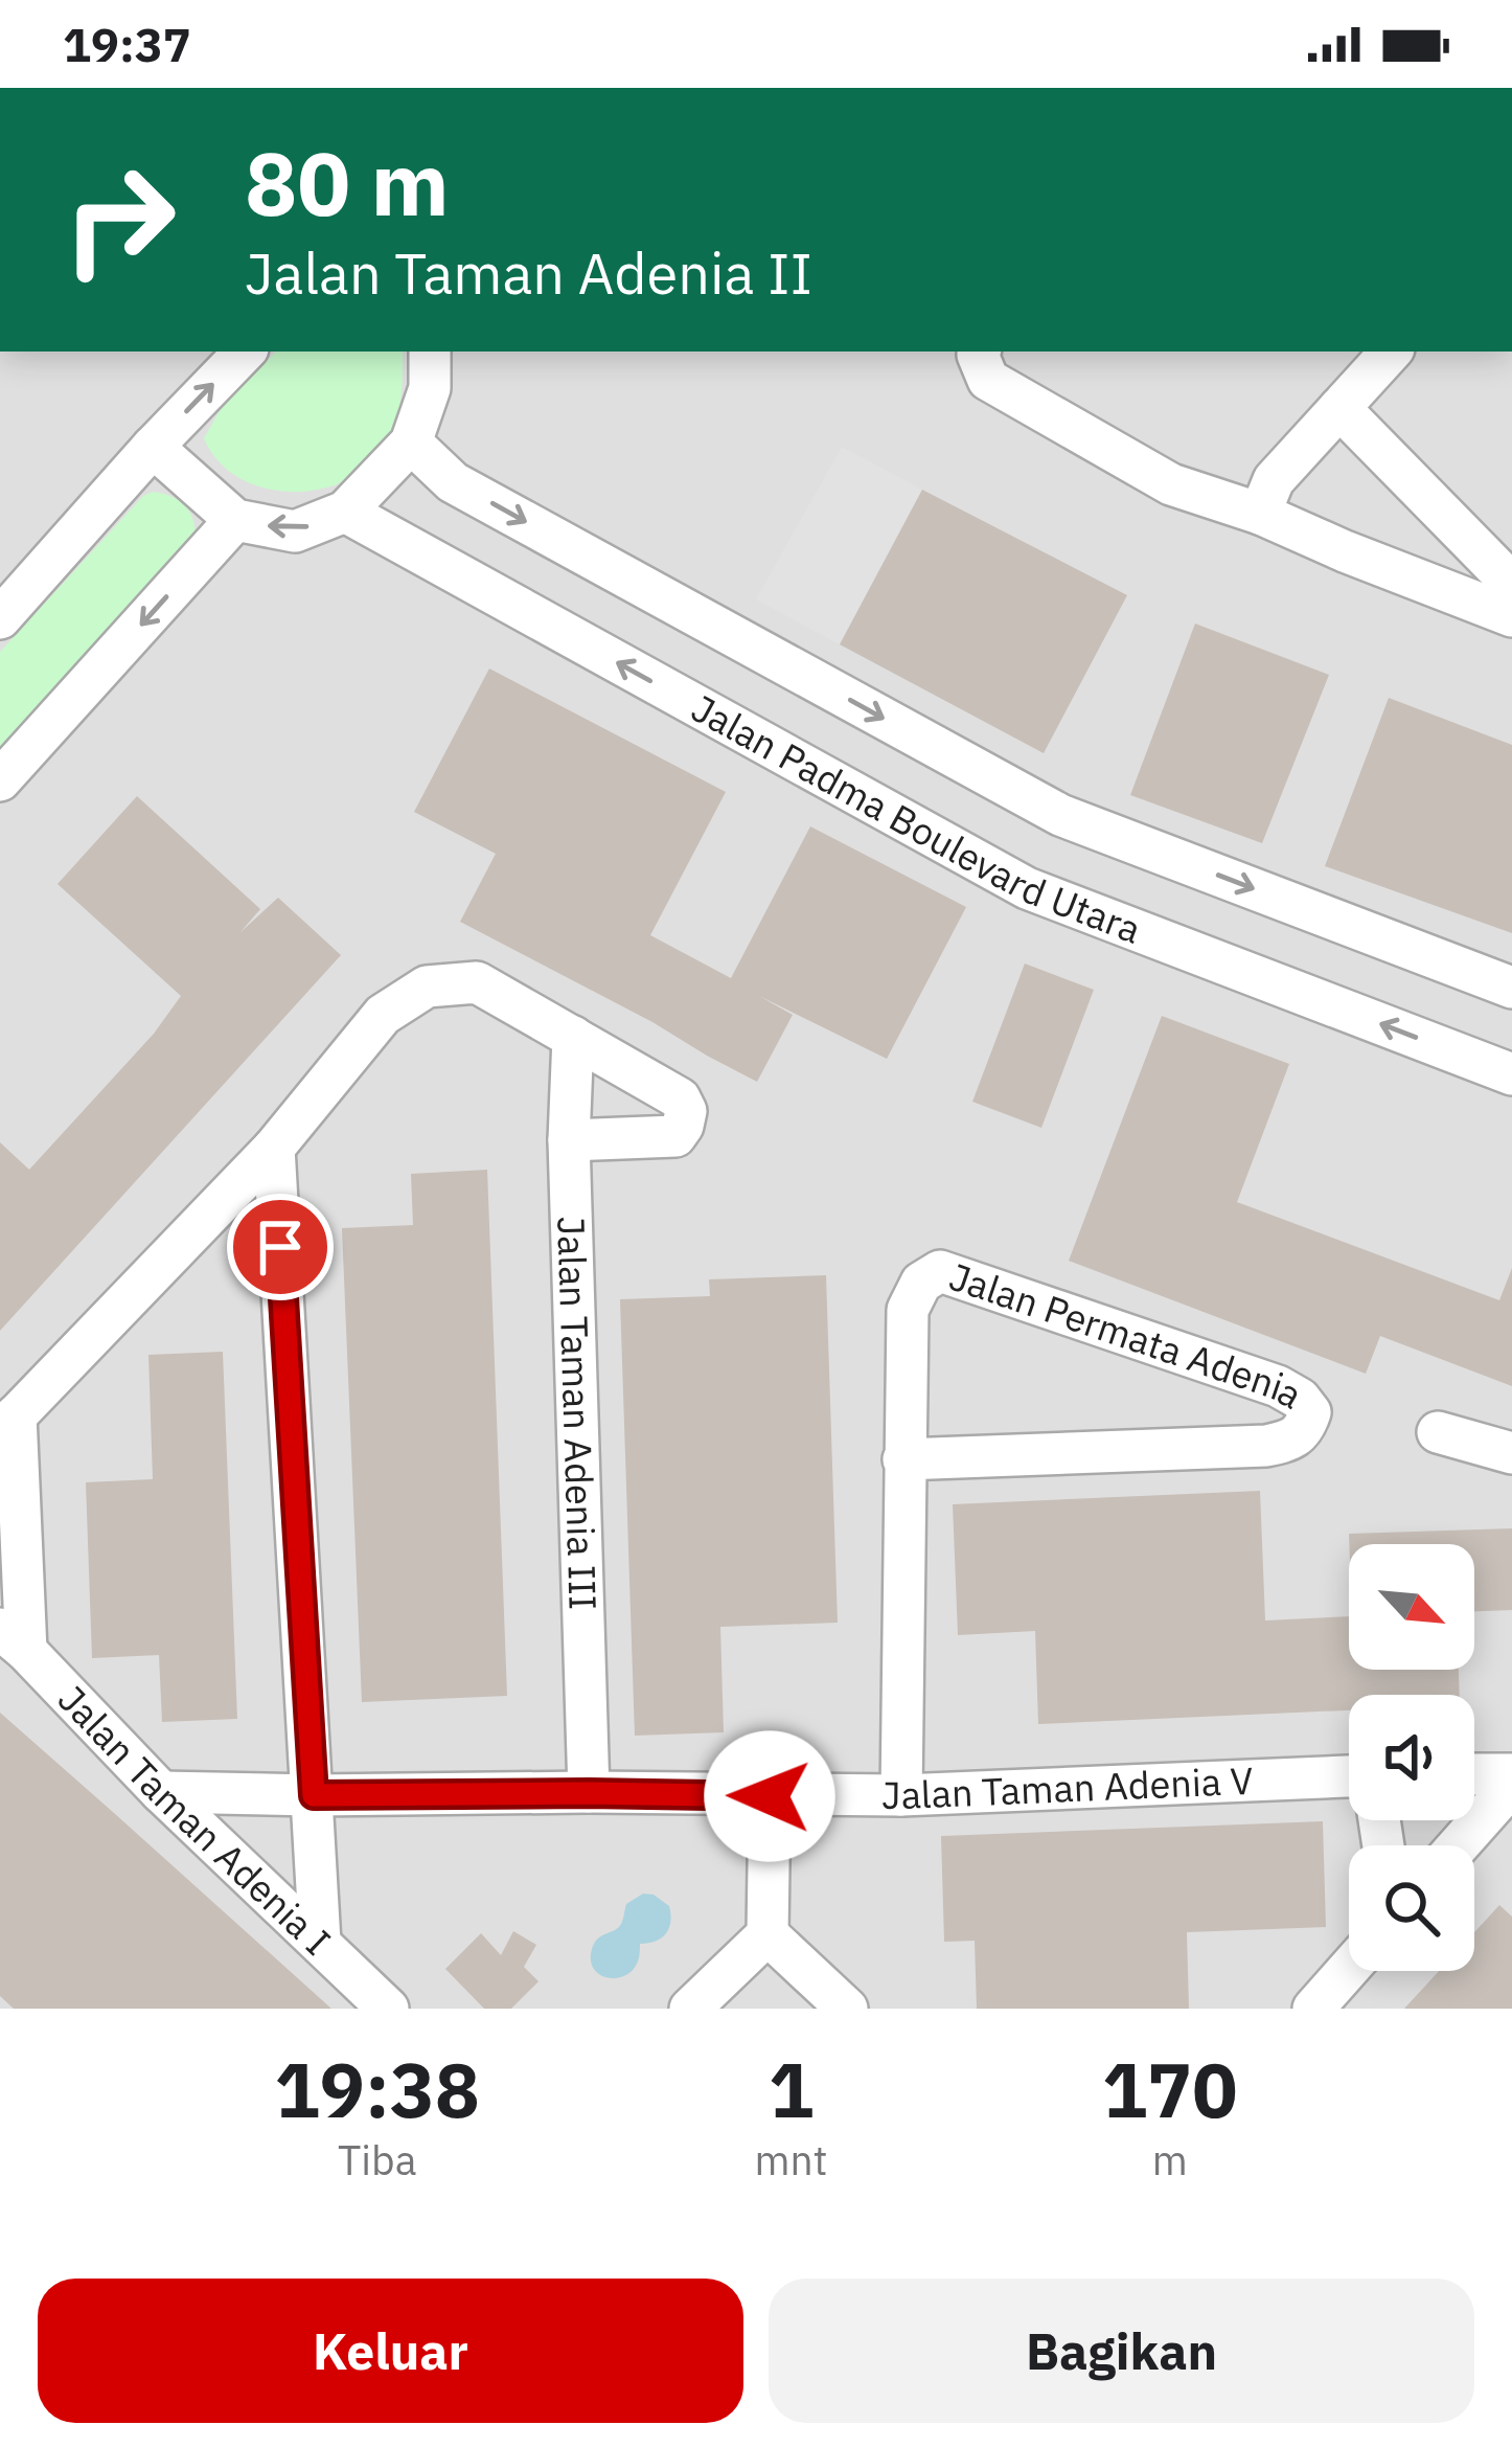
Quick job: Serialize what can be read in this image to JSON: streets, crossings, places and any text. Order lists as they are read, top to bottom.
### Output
{
  "streets": {
    "street": [
      "Jalan Padma Boulevard Utara",
      "Jalan Permata Adenia",
      "Jalan Taman Adenia III",
      "Jalan Taman Adenia V",
      "Jalan Taman Adenia I"
    ]
  },
  "crossings": [
    ["Jalan Permata Adenia", "Jalan Taman Adenia V"],
    ["Jalan Taman Adenia III", "Jalan Taman Adenia V"],
    ["Jalan Taman Adenia V", "Jalan Taman Adenia I"]
  ],
  "north": "bottom right",
  "page": {
    "status": "19:37",
    "turn": ["80 m", "Jalan Taman Adenia II"],
    "eta": [
      "19:38",
      "Tiba",
      "1",
      "mnt",
      "170",
      "m"
    ],
    "buttons": ["Keluar", "Bagikan"]
  }
}
